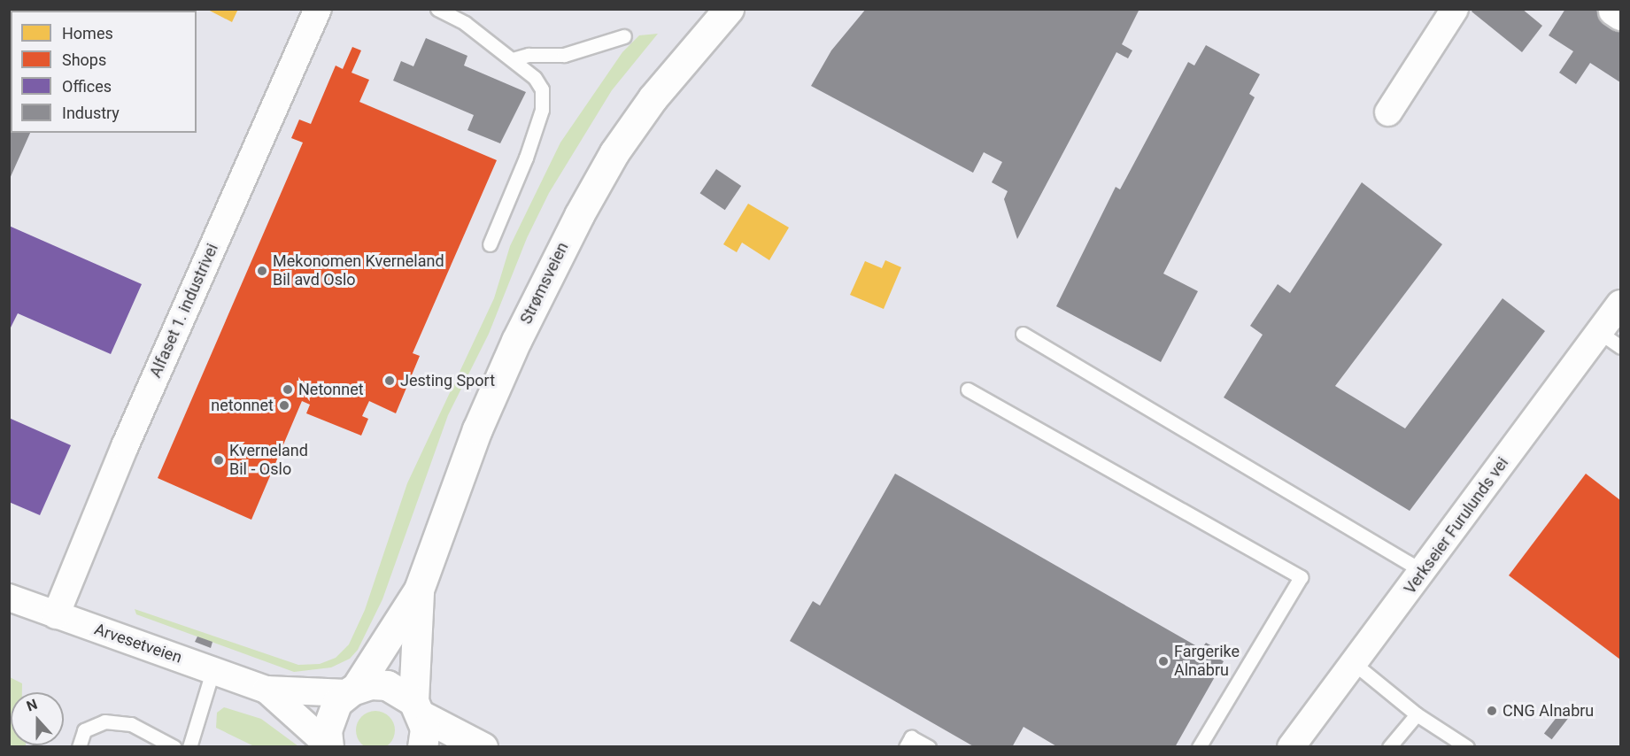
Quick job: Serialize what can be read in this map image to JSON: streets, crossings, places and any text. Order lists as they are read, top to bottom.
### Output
{
  "streets": {
    "main road": ["Strømsveien"],
    "street": ["Alfaset 1. industrivei", "Verkseier Furulunds vei", "Arvesetveien"]
  },
  "crossings": [
    ["Strømsveien", "Arvesetveien"],
    ["Alfaset 1. industrivei", "Arvesetveien"]
  ],
  "places": [
    "Mekonomen Kverneland Bil avd Oslo",
    "Jesting Sport",
    "Netonnet",
    "netonnet",
    "Kverneland Bil - Oslo",
    "Fargerike Alnabru",
    "CNG Alnabru"
  ],
  "legend": [
    "Homes",
    "Shops",
    "Offices",
    "Industry"
  ],
  "north": "top"
}
